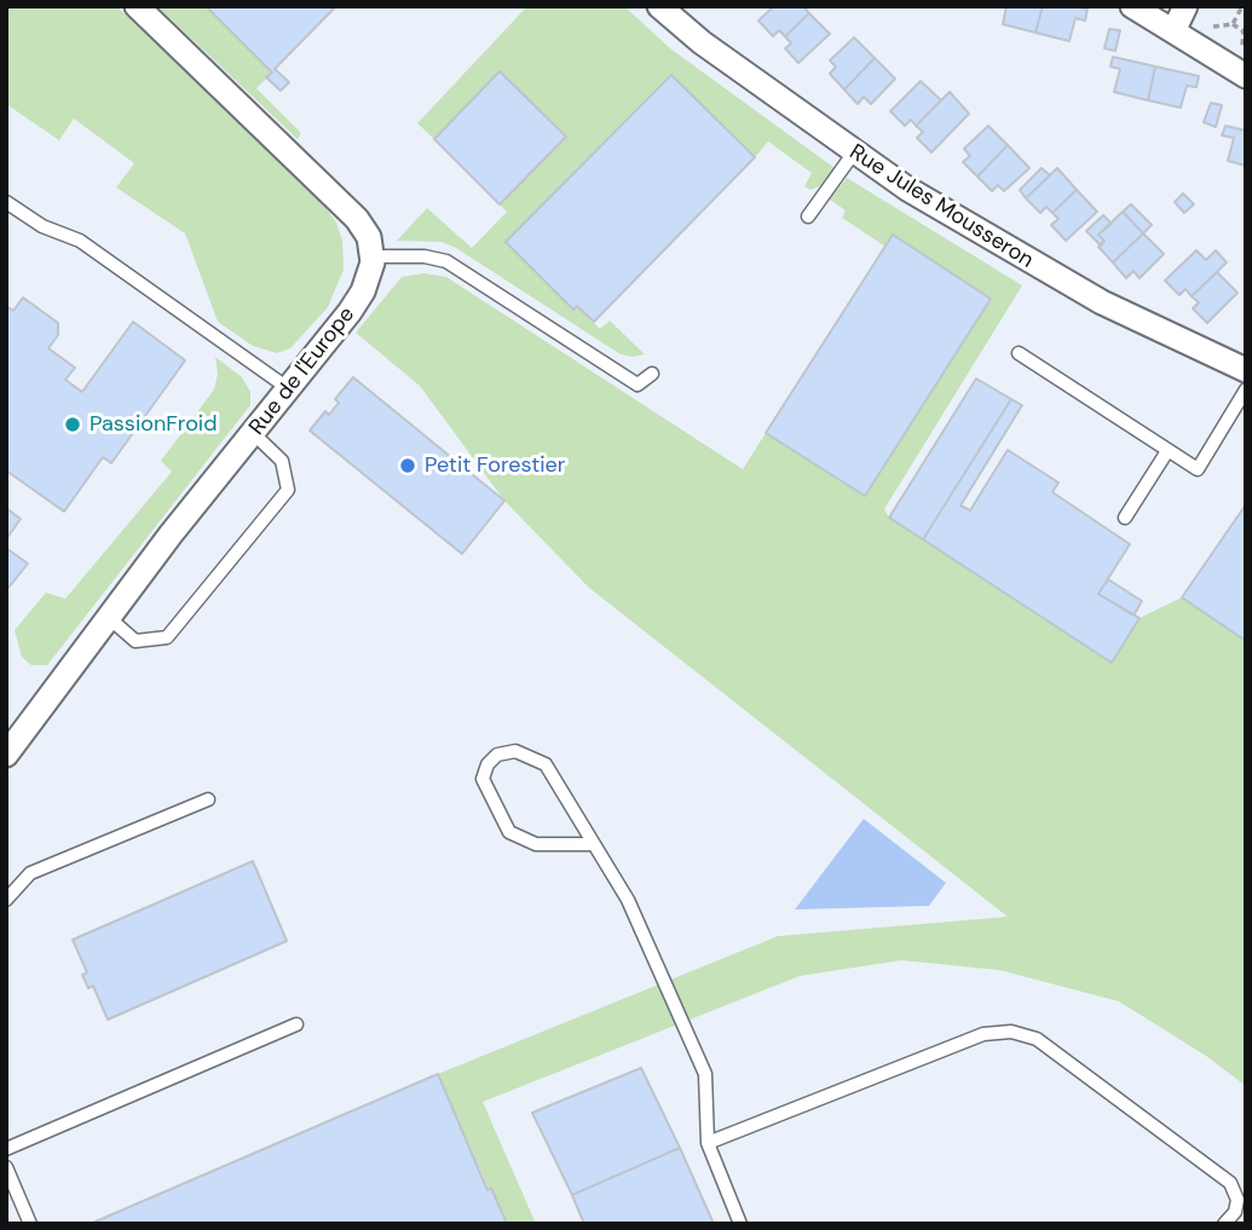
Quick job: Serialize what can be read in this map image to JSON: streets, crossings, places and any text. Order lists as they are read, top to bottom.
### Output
{
  "streets": {
    "street": ["Rue Jules Mousseron", "Rue de l'Europe"]
  },
  "places": ["PassionFroid", "Petit Forestier"]
}
